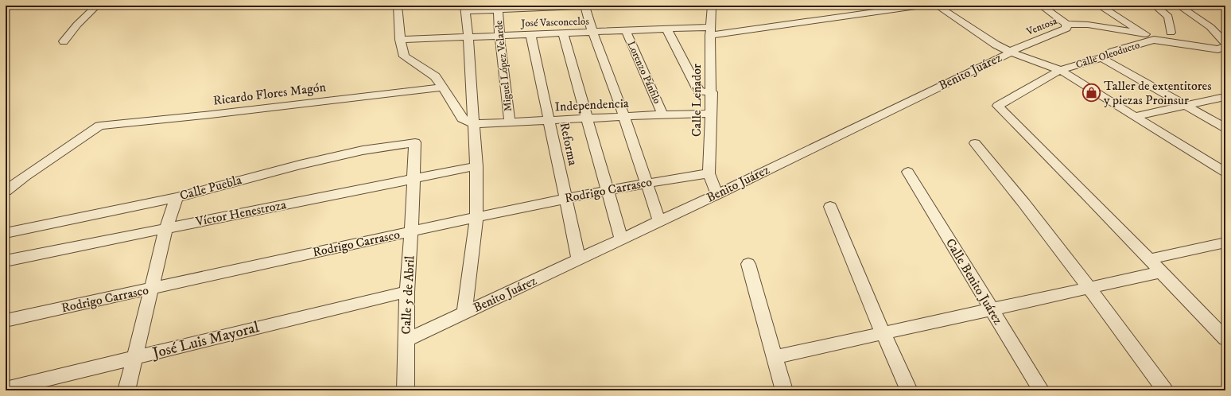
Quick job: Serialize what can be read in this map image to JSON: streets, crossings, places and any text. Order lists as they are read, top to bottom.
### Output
{
  "streets": {
    "street": [
      "José Vasconcelos",
      "Ventosa",
      "Calle Oleoducto",
      "Miguel López Velarde",
      "Benito Juárez",
      "Lorenzo Pánfilo",
      "Ricardo Flores Magón",
      "Calle Leñador",
      "Independencia",
      "Reforma",
      "Calle Puebla",
      "Rodrigo Carrasco",
      "Víctor Henestroza",
      "Calle Benito Juárez",
      "Calle 5 de Abril",
      "José Luis Mayoral"
    ]
  },
  "crossings": [
    ["José Vasconcelos", "Miguel López Velarde"],
    ["José Vasconcelos", "Benito Juárez"],
    ["José Vasconcelos", "Lorenzo Pánfilo"],
    ["José Vasconcelos", "Calle Leñador"],
    ["José Vasconcelos", "Reforma"],
    ["Ventosa", "Benito Juárez"],
    ["Miguel López Velarde", "Independencia"],
    ["Benito Juárez", "Calle Leñador"],
    ["Benito Juárez", "Independencia"],
    ["Benito Juárez", "Reforma"],
    ["Benito Juárez", "Rodrigo Carrasco"],
    ["Benito Juárez", "Víctor Henestroza"],
    ["Benito Juárez", "Calle 5 de Abril"],
    ["Lorenzo Pánfilo", "Independencia"],
    ["Calle Leñador", "Independencia"],
    ["Calle Leñador", "Rodrigo Carrasco"],
    ["Independencia", "Reforma"],
    ["Reforma", "Rodrigo Carrasco"],
    ["Calle Puebla", "Calle 5 de Abril"],
    ["Rodrigo Carrasco", "Calle 5 de Abril"],
    ["Víctor Henestroza", "Calle 5 de Abril"],
    ["Calle 5 de Abril", "José Luis Mayoral"]
  ],
  "places": {
    "shop": ["Taller de extentitores y piezas Proinsur"]
  }
}
